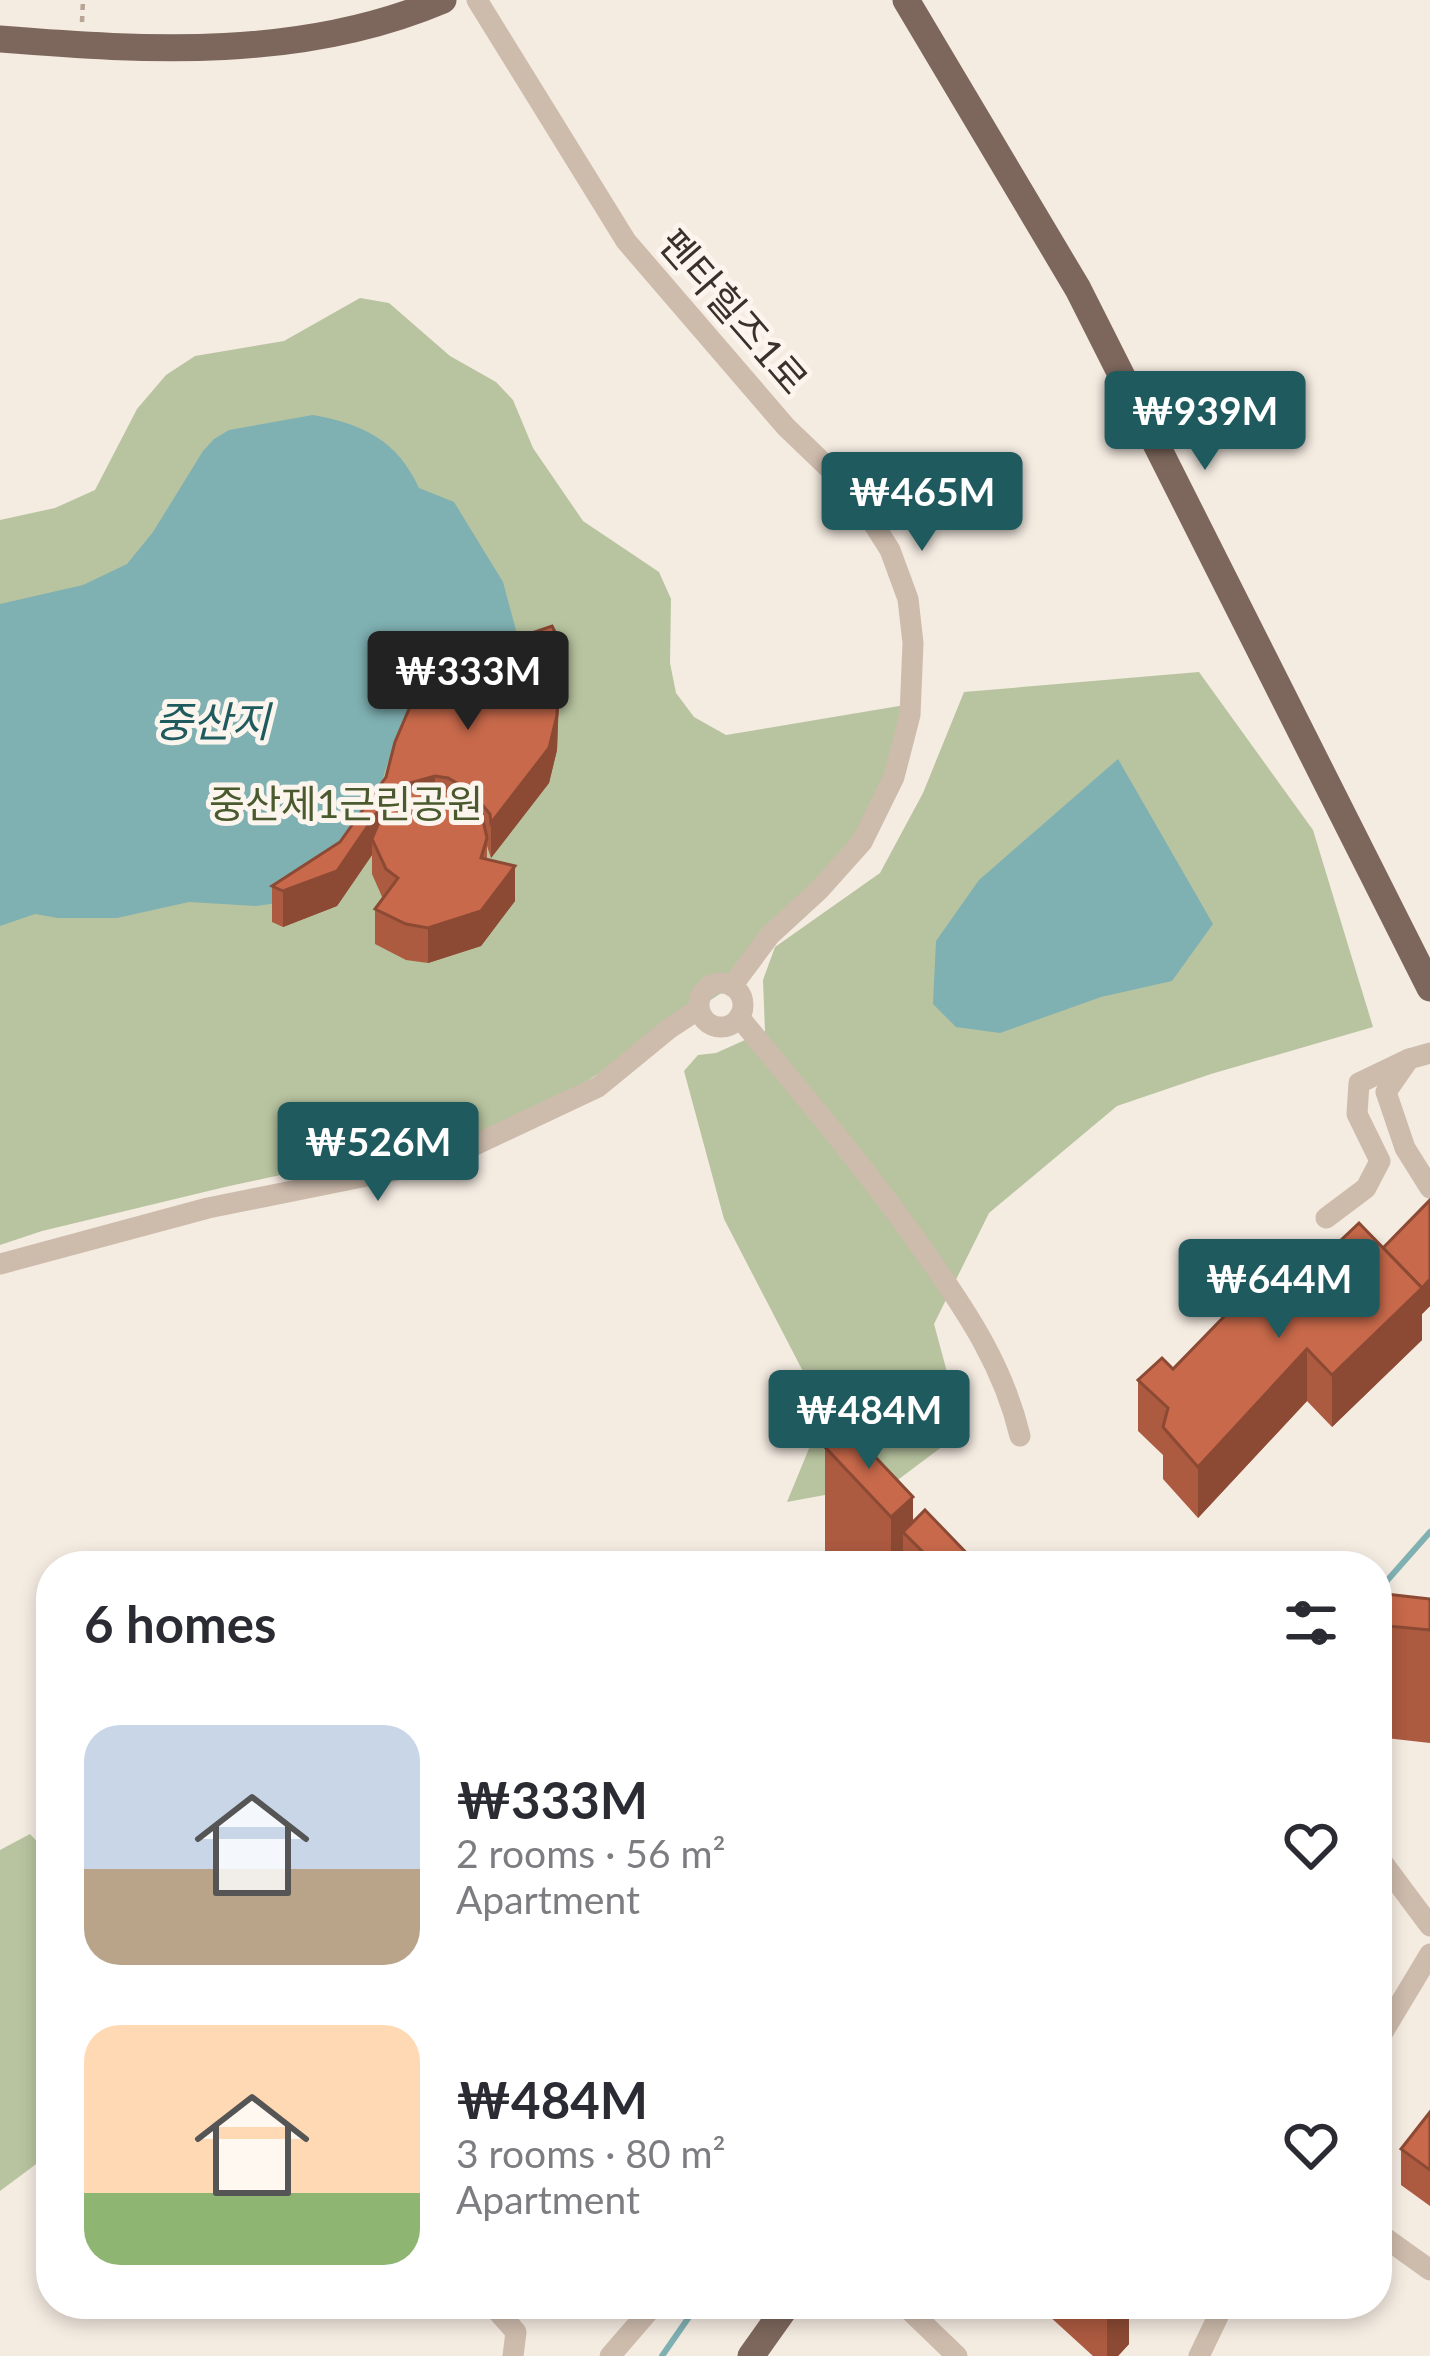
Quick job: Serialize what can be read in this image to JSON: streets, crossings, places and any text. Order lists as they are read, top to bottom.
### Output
{
  "streets": {
    "street": ["펜타힐즈1로"]
  },
  "water": ["중산지"],
  "parks": ["중산제1근린공원"],
  "page": {
    "price": [
      "₩939M",
      "₩465M",
      "₩333M",
      "₩526M",
      "₩644M",
      "₩484M"
    ],
    "heading": "6 homes",
    "list": [
      {
        "name": "₩333M",
        "note": "2 rooms · 56 m² · Apartment"
      },
      {
        "name": "₩484M",
        "note": "3 rooms · 80 m² · Apartment"
      }
    ]
  }
}
